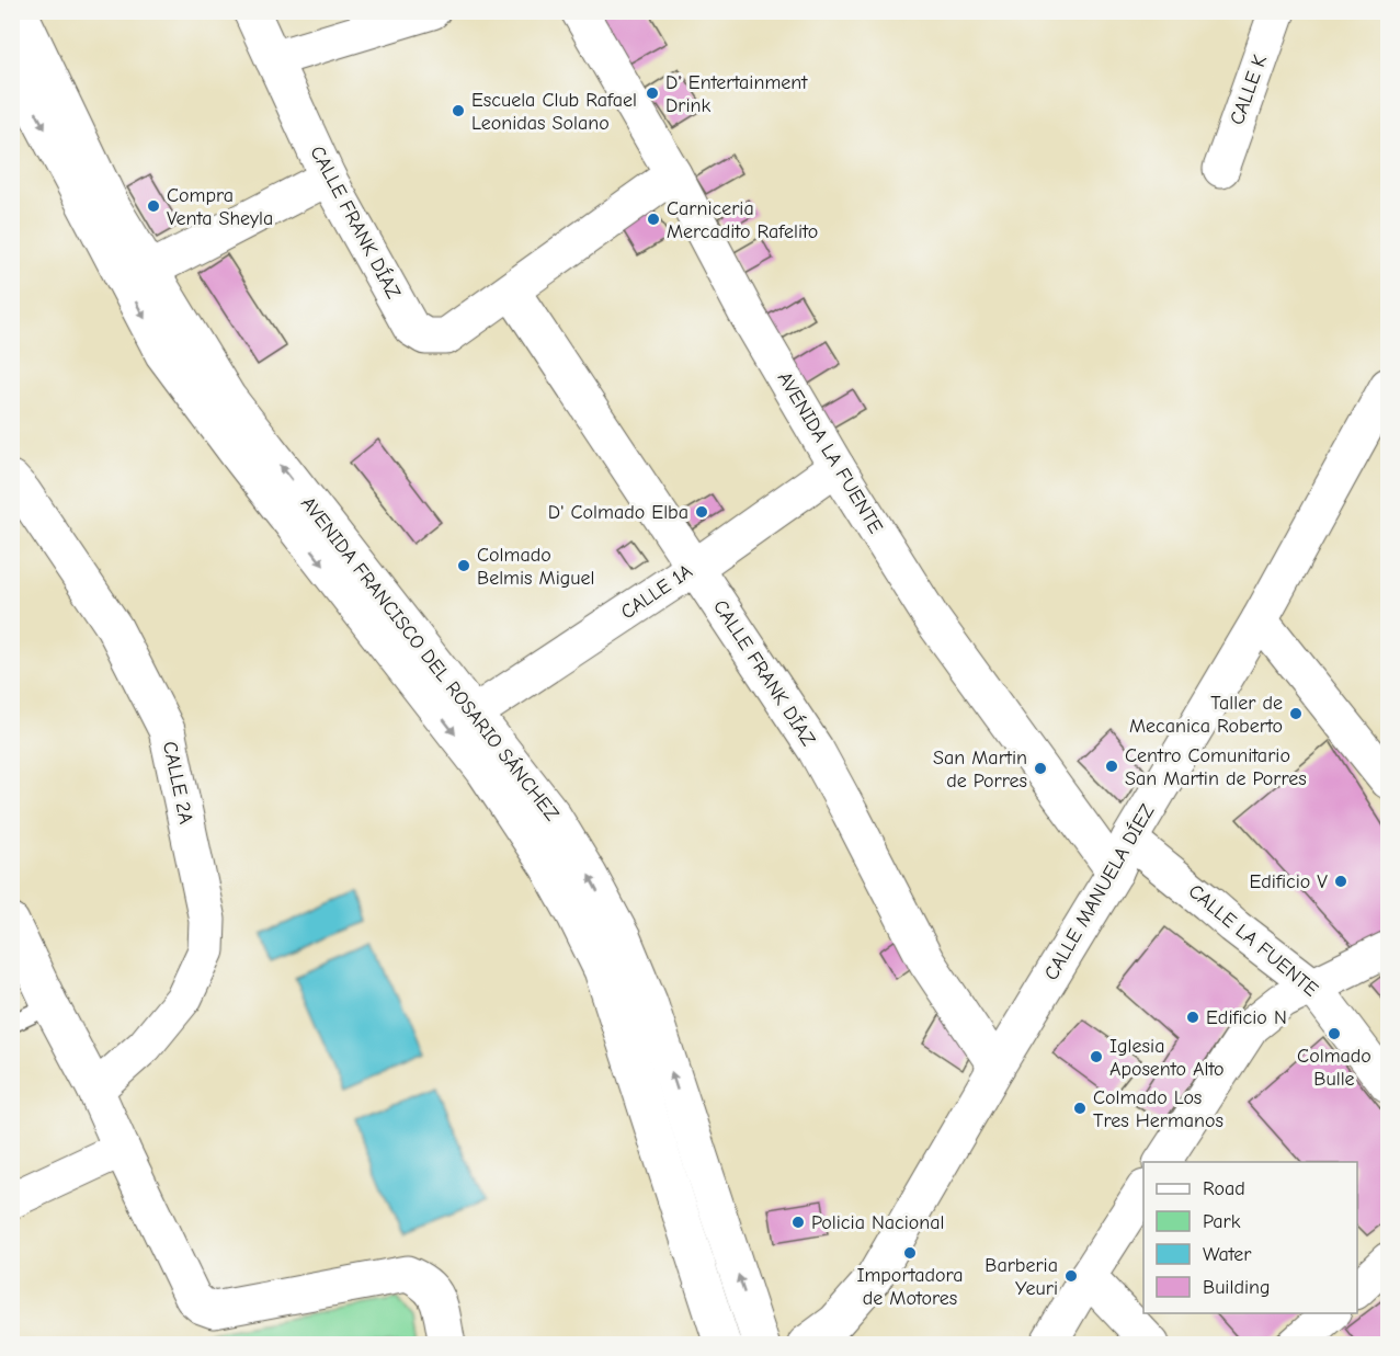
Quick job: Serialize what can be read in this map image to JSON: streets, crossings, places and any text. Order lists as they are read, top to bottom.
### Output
{
  "streets": {
    "street": [
      "CALLE K",
      "CALLE FRANK DÍAZ",
      "AVENIDA LA FUENTE",
      "CALLE 1A",
      "AVENIDA FRANCISCO DEL ROSARIO SÁNCHEZ",
      "CALLE 2A",
      "CALLE MANUELA DÍEZ",
      "CALLE LA FUENTE"
    ]
  },
  "crossings": [
    ["CALLE FRANK DÍAZ", "AVENIDA LA FUENTE"],
    ["CALLE FRANK DÍAZ", "CALLE 1A"],
    ["CALLE FRANK DÍAZ", "CALLE MANUELA DÍEZ"],
    ["AVENIDA LA FUENTE", "CALLE 1A"],
    ["AVENIDA LA FUENTE", "CALLE MANUELA DÍEZ"],
    ["CALLE 1A", "AVENIDA FRANCISCO DEL ROSARIO SÁNCHEZ"],
    ["CALLE MANUELA DÍEZ", "CALLE LA FUENTE"]
  ],
  "places": [
    "D' Entertainment Drink",
    "Escuela Club Rafael Leonidas Solano",
    "Compra Venta Sheyla",
    "Carniceria Mercadito Rafelito",
    "D' Colmado Elba",
    "Colmado Belmis Miguel",
    "Taller de Mecanica Roberto",
    "Centro Comunitario San Martin de Porres",
    "San Martin de Porres",
    "Edificio V",
    "Edificio N",
    "Colmado Bulle",
    "Iglesia Aposento Alto",
    "Colmado Los Tres Hermanos",
    "Policia Nacional",
    "Importadora de Motores",
    "Barberia Yeuri"
  ],
  "legend": [
    "Road",
    "Park",
    "Water",
    "Building"
  ]
}
